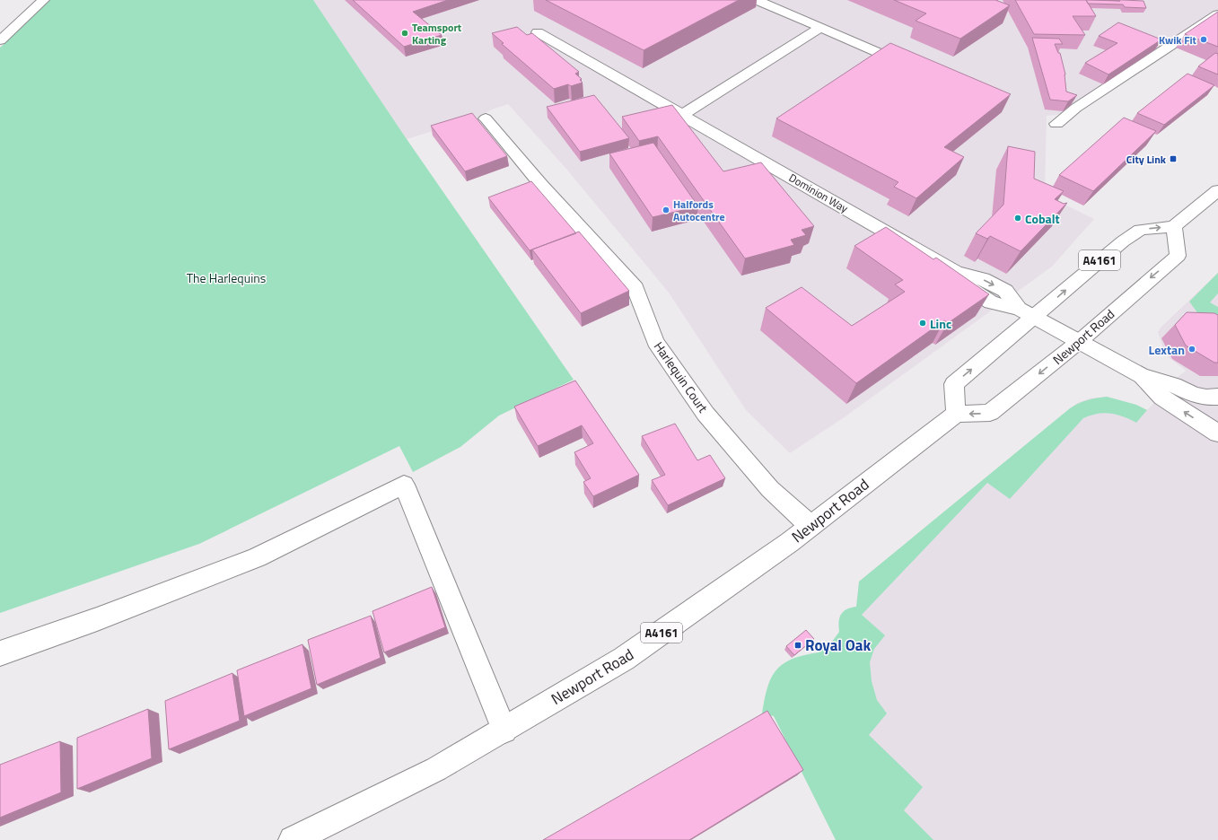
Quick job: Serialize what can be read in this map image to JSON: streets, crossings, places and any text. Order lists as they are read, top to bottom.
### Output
{
  "streets": {
    "street": [
      "Dominion Way",
      "A4161",
      "Newport Road",
      "Harlequin Court"
    ]
  },
  "crossings": [
    ["Dominion Way", "A4161"],
    ["Dominion Way", "Newport Road"],
    ["A4161", "Newport Road"],
    ["Newport Road", "Harlequin Court"]
  ],
  "parks": ["The Harlequins"],
  "places": {
    "other": [
      "Teamsport Karting",
      "Kwik Fit",
      "Halfords Autocentre",
      "Cobalt",
      "Linc",
      "Lextan"
    ],
    "transit": ["City Link", "Royal Oak"]
  }
}
